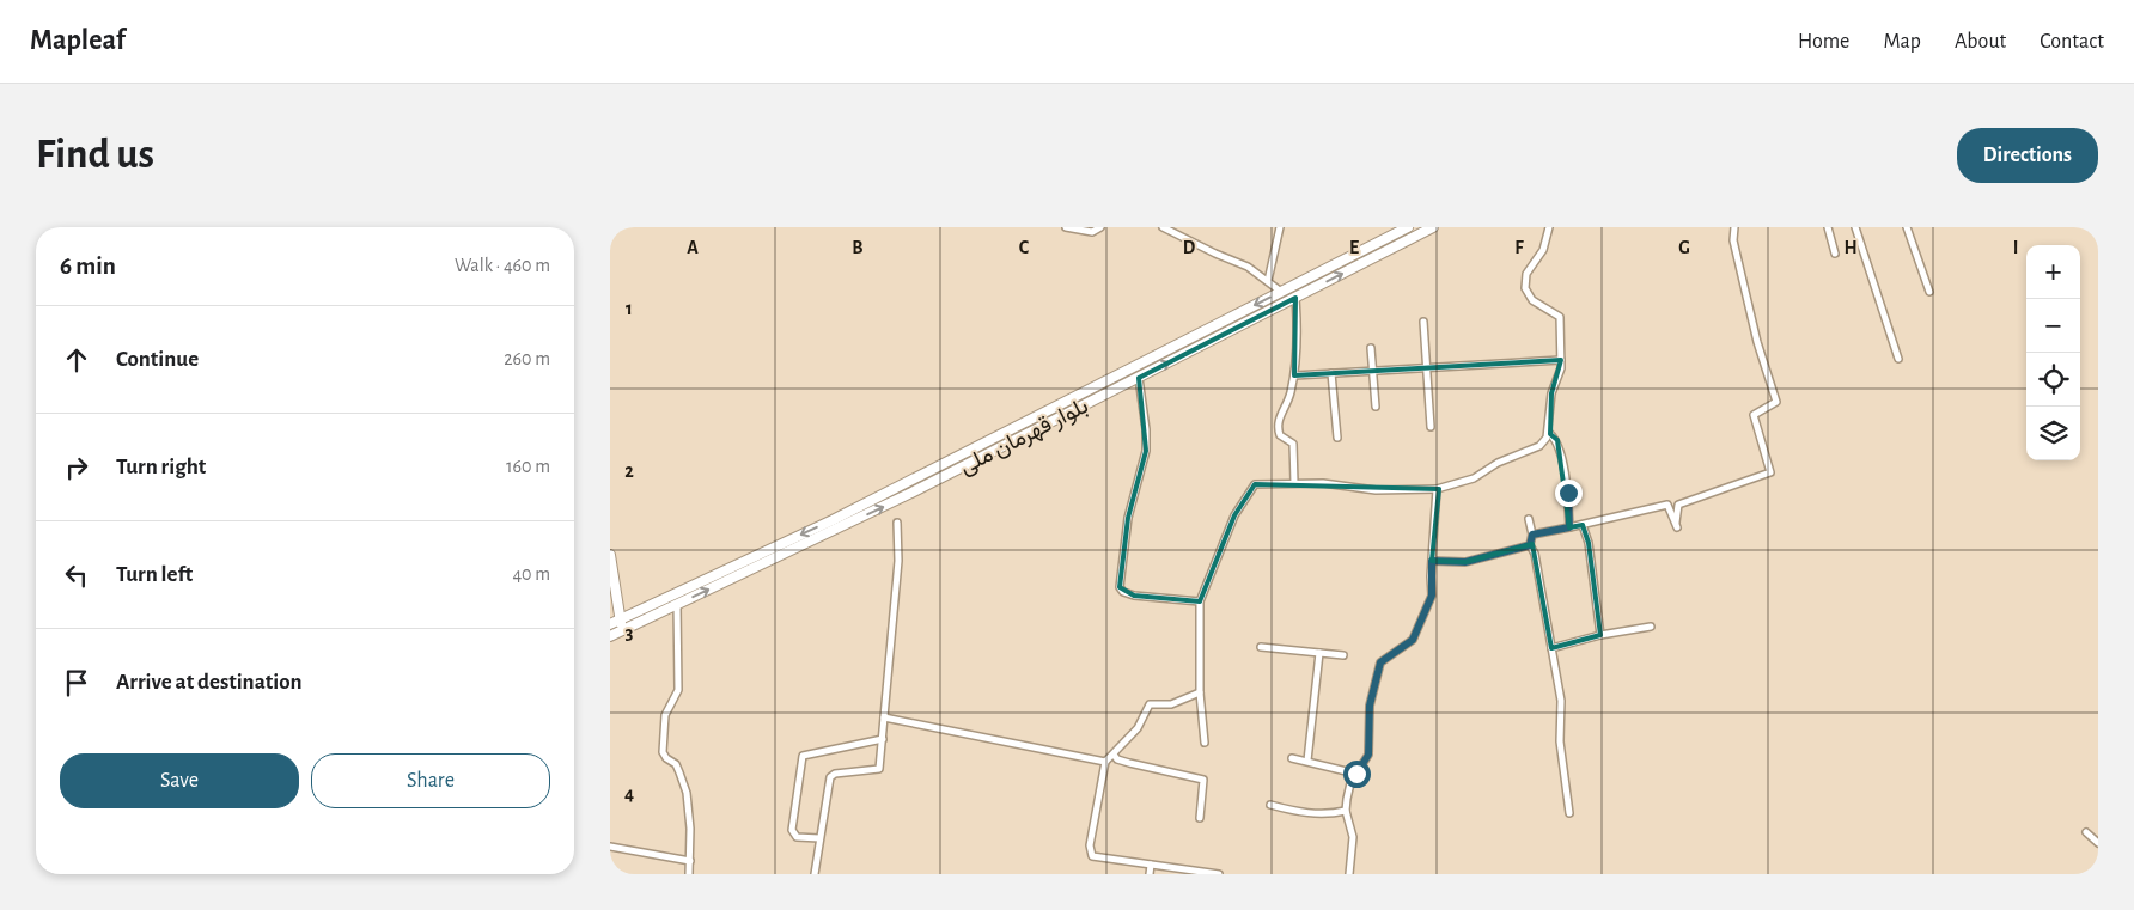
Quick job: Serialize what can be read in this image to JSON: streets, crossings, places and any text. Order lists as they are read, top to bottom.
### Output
{
  "streets": {
    "highway": ["بلوار قهرمان ملی"]
  },
  "page": {
    "header": "Mapleaf",
    "nav": [
      "Home",
      "Map",
      "About",
      "Contact"
    ],
    "buttons": [
      "Directions",
      ["Save", "Share"]
    ],
    "title": "Find us",
    "heading": ["6 min", "Walk · 460 m"],
    "map_buttons": ["+", "−"],
    "list": [
      ["Continue", "260 m"],
      ["Turn right", "160 m"],
      ["Turn left", "40 m"],
      "Arrive at destination"
    ]
  },
  "grid": {
    "columns": [
      "A",
      "B",
      "C",
      "D",
      "E",
      "F",
      "G",
      "H",
      "I"
    ],
    "rows": [
      "1",
      "2",
      "3",
      "4"
    ]
  }
}
